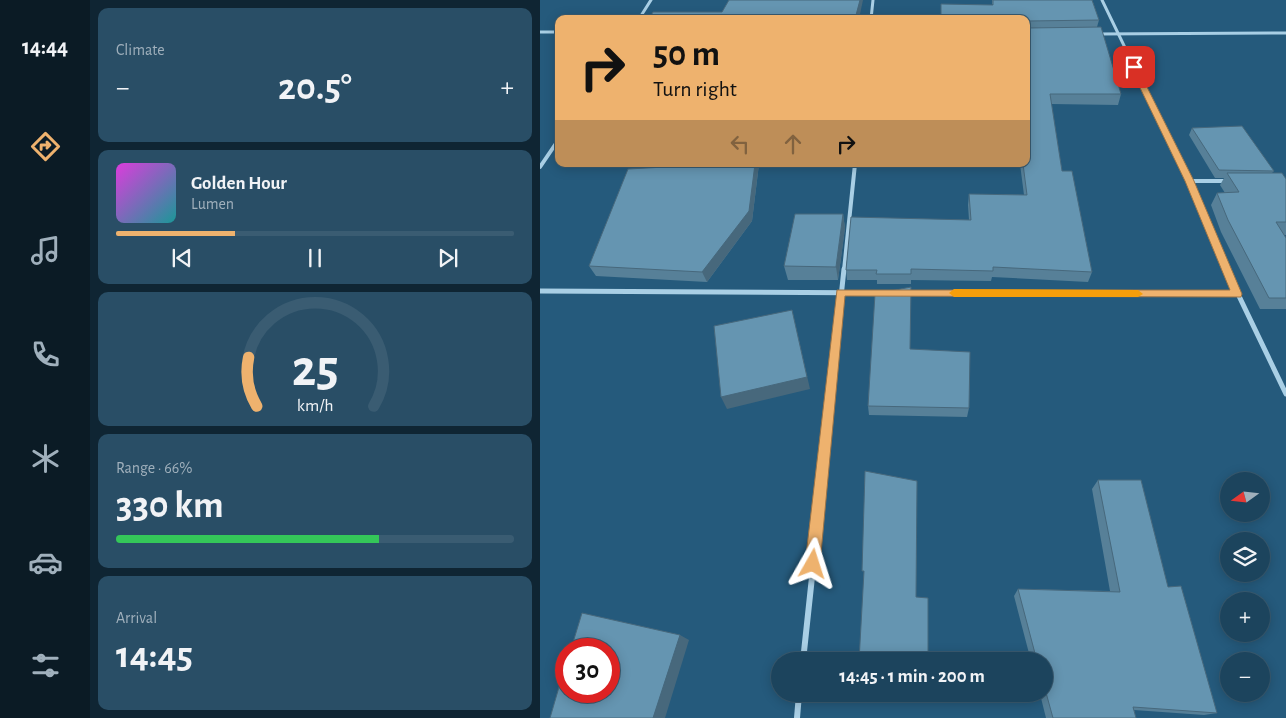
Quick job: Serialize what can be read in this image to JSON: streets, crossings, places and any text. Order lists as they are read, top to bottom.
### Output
{
  "north": "left",
  "page": {
    "tabs": "14:44",
    "tile": [
      "Climate",
      ["Range · 66%", "330 km"],
      ["Arrival", "14:45"]
    ],
    "turn": ["50 m", "Turn right"],
    "heat": ["−", "20.5°", "+"],
    "song": ["Golden Hour", "Lumen"],
    "map_buttons": ["+", "−"],
    "limit": "30",
    "trip": "14:45 · 1 min · 200 m",
    "gauge": ["25", "km/h"]
  }
}
